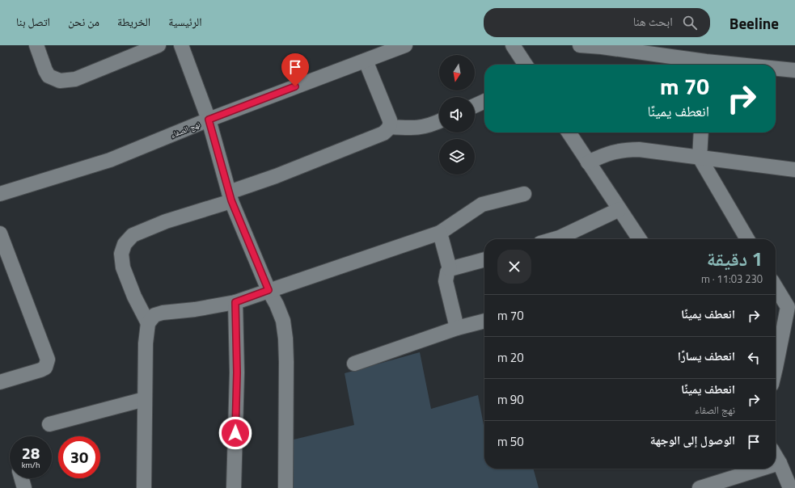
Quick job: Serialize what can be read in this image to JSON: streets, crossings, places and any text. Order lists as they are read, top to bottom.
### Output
{
  "streets": {
    "street": ["نهج الصفاء"]
  },
  "north": "bottom",
  "page": {
    "header": "Beeline",
    "search": "ابحث هنا",
    "nav": [
      "الرئيسية",
      "الخريطة",
      "من نحن",
      "اتصل بنا"
    ],
    "turn": ["70 m", "انعطف يمينًا"],
    "heading": ["1 دقيقة", "230 m · 11:03"],
    "list": [
      {
        "name": "انعطف يمينًا",
        "value": "70 m"
      },
      {
        "name": "انعطف يسارًا",
        "value": "20 m"
      },
      {
        "name": "انعطف يمينًا",
        "note": "نهج الصفاء",
        "value": "90 m"
      },
      {
        "name": "الوصول إلى الوجهة",
        "value": "50 m"
      }
    ],
    "speed": "28 km/h",
    "limit": "30"
  }
}
